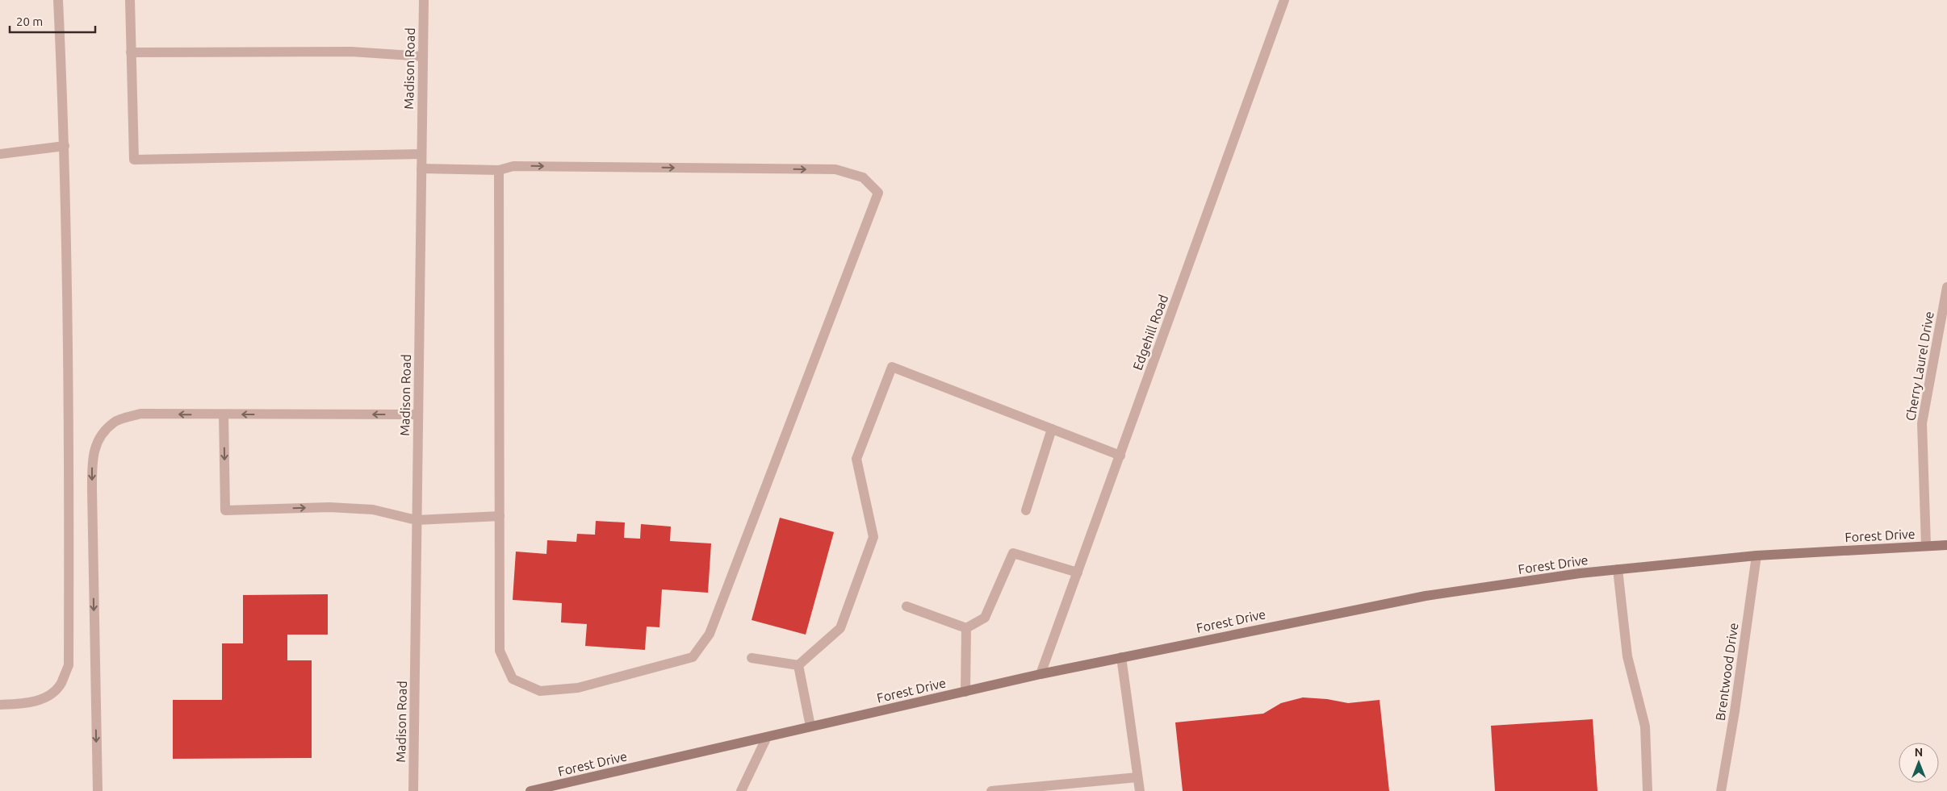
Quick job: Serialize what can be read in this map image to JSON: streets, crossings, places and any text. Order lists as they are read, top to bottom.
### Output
{
  "streets": {
    "main road": ["Forest Drive"],
    "street": [
      "Madison Road",
      "Edgehill Road",
      "Cherry Laurel Drive",
      "Brentwood Drive"
    ]
  },
  "crossings": [
    ["Edgehill Road", "Forest Drive"],
    ["Cherry Laurel Drive", "Forest Drive"],
    ["Forest Drive", "Brentwood Drive"]
  ],
  "scale_bar": "20 m",
  "north": "top"
}
